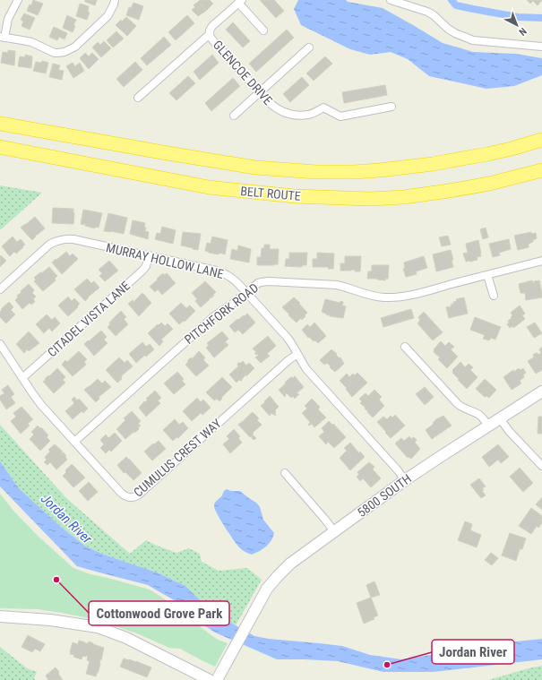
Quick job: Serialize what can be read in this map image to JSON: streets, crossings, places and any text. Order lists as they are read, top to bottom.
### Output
{
  "streets": {
    "highway": ["BELT ROUTE"],
    "street": [
      "GLENCOE DRIVE",
      "MURRAY HOLLOW LANE",
      "PITCHFORK ROAD",
      "CITADEL VISTA LANE",
      "CUMULUS CREST WAY",
      "5800 SOUTH"
    ]
  },
  "crossings": [
    ["MURRAY HOLLOW LANE", "PITCHFORK ROAD"],
    ["MURRAY HOLLOW LANE", "CITADEL VISTA LANE"],
    ["MURRAY HOLLOW LANE", "CUMULUS CREST WAY"],
    ["MURRAY HOLLOW LANE", "5800 SOUTH"],
    ["PITCHFORK ROAD", "CUMULUS CREST WAY"],
    ["CITADEL VISTA LANE", "CUMULUS CREST WAY"]
  ],
  "water": ["Jordan River"],
  "places": ["Cottonwood Grove Park", "Jordan River"],
  "north": "bottom right"
}
